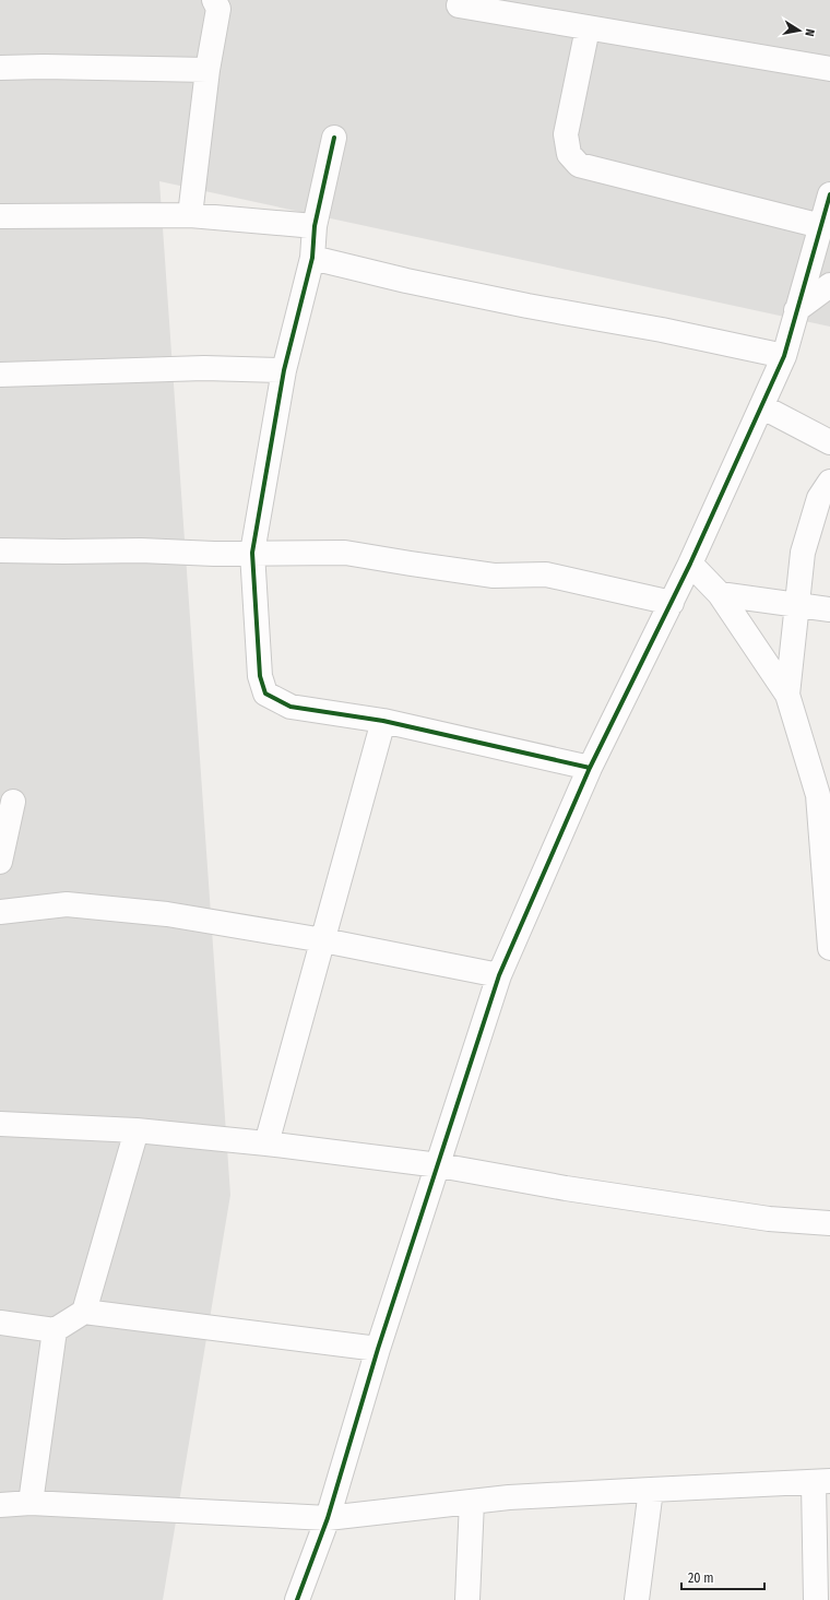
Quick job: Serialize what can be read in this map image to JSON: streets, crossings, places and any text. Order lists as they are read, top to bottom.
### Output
{
  "scale_bar": "20 m",
  "north": "right"
}
